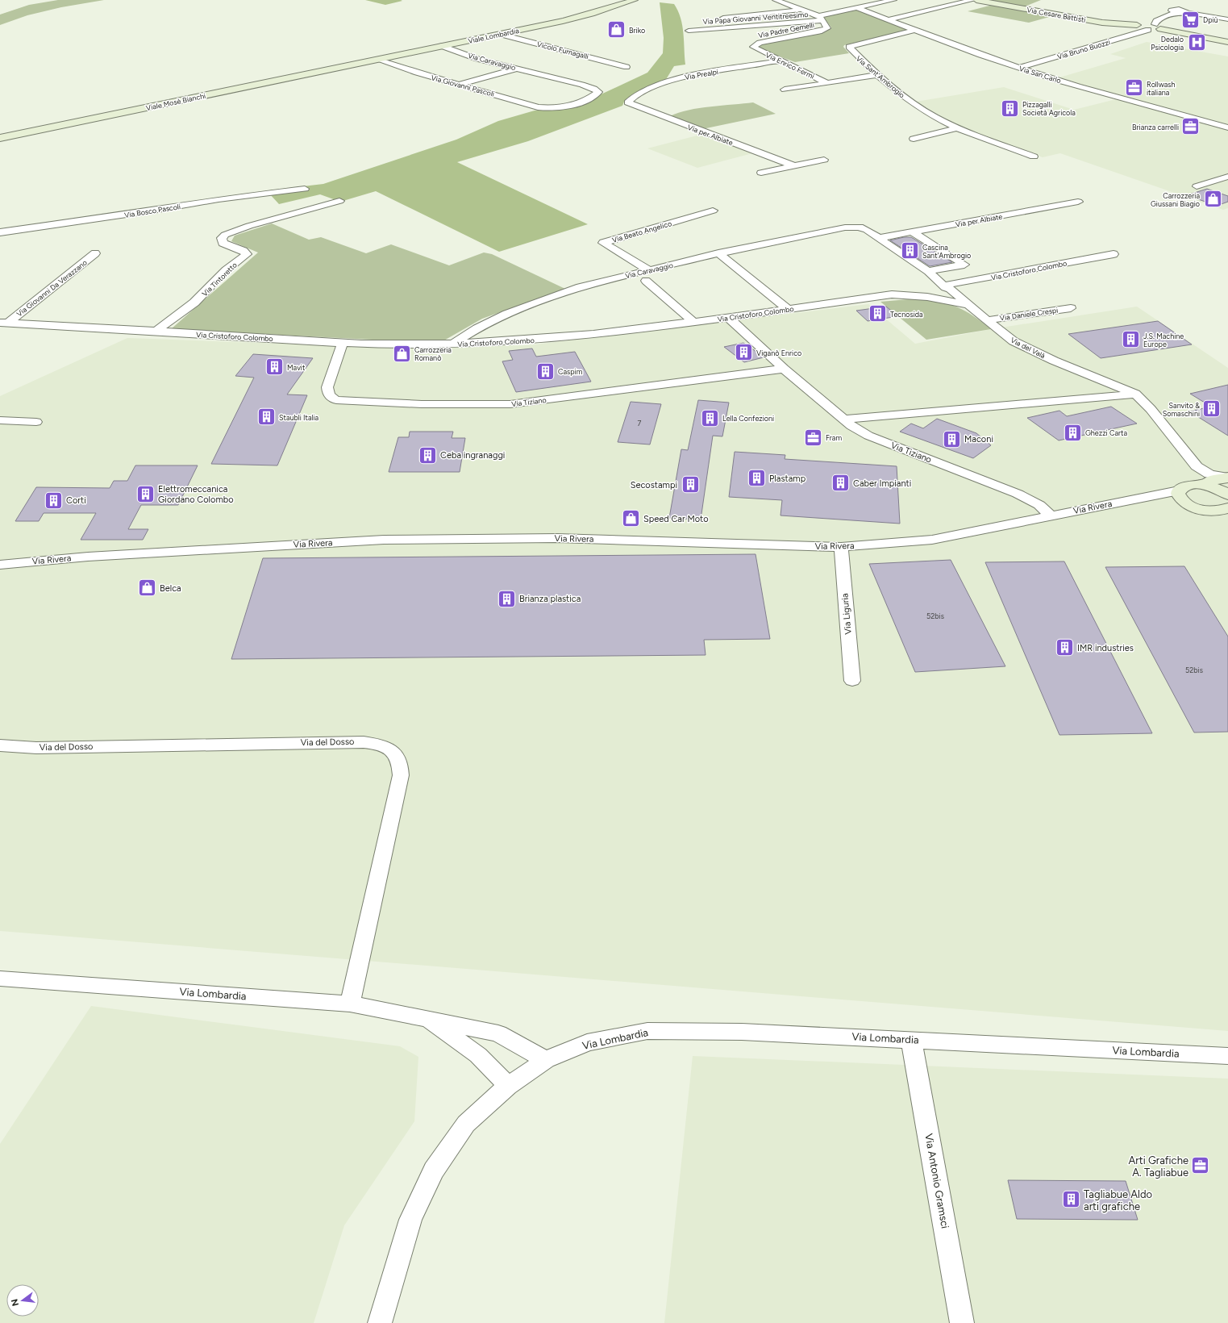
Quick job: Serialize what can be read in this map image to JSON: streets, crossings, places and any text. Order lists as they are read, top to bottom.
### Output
{
  "streets": {
    "main road": ["Via Cesare Battisti", "Viale Lombardia", "Viale Mosè Bianchi"],
    "street": [
      "Via Papa Giovanni Ventitreesimo",
      "Via Padre Gemelli",
      "Via Bruno Buozzi",
      "Vicolo Fumagalli",
      "Via Caravaggio",
      "Via Enrico Fermi",
      "Via Prealpi",
      "Via San Carlo",
      "Via Sant'Ambrogio",
      "Via Giovanni Pascoli",
      "Via per Albiate",
      "Via Bosco Pascoli",
      "Via Beato Angelico",
      "Via Cristoforo Colombo",
      "Via Tintoretto",
      "Via Giovanni Da Verazzano",
      "Via Daniele Crespi",
      "Via del Valà",
      "Via Tiziano",
      "Via Rivera",
      "Via Liguria",
      "Via del Dosso",
      "Via Lombardia",
      "Via Antonio Gramsci"
    ]
  },
  "crossings": [
    ["Via Papa Giovanni Ventitreesimo", "Via Padre Gemelli"],
    ["Via Papa Giovanni Ventitreesimo", "Via San Carlo"],
    ["Via Padre Gemelli", "Via Enrico Fermi"],
    ["Viale Lombardia", "Vicolo Fumagalli"],
    ["Viale Lombardia", "Via Caravaggio"],
    ["Viale Lombardia", "Via Giovanni Pascoli"],
    ["Viale Lombardia", "Viale Mosè Bianchi"],
    ["Via Bruno Buozzi", "Via San Carlo"],
    ["Via Caravaggio", "Via Giovanni Pascoli"],
    ["Via Caravaggio", "Via Beato Angelico"],
    ["Via Caravaggio", "Via Cristoforo Colombo"],
    ["Via Caravaggio", "Via del Valà"],
    ["Via Enrico Fermi", "Via Prealpi"],
    ["Via Prealpi", "Via per Albiate"],
    ["Via San Carlo", "Via Sant'Ambrogio"],
    ["Via per Albiate", "Via del Valà"],
    ["Via Cristoforo Colombo", "Via Tintoretto"],
    ["Via Cristoforo Colombo", "Via Giovanni Da Verazzano"],
    ["Via Cristoforo Colombo", "Via del Valà"],
    ["Via Cristoforo Colombo", "Via Tiziano"],
    ["Via Daniele Crespi", "Via del Valà"],
    ["Via Tiziano", "Via Rivera"],
    ["Via Rivera", "Via Liguria"],
    ["Via del Dosso", "Via Lombardia"],
    ["Via Lombardia", "Via Antonio Gramsci"]
  ],
  "places": {
    "supermarket": ["Dpiù"],
    "shop": [
      "Briko",
      "Carrozzeria Giussani Biagio",
      "Carrozzeria Romanò",
      "Speed Car Moto",
      "Belca"
    ],
    "hospital": ["Dedalo Psicologia"],
    "office": [
      "Rollwash italiana",
      "Brianza carrelli",
      "Fram",
      "Arti Grafiche A. Tagliabue"
    ],
    "building": [
      "Pizzagalli Società Agricola",
      "Cascina Sant'Ambrogio",
      "Tecnosida",
      "J.S. Machine Europe",
      "Viganò Enrico",
      "Mavit",
      "Caspim",
      "Sanvito & Somaschini",
      "Staubli Italia",
      "Lella Confezioni",
      "Ghezzi Carta",
      "Maconi",
      "Ceba ingranaggi",
      "Plastamp",
      "Caber Impianti",
      "Secostampi",
      "Elettromeccanica Giordano Colombo",
      "Corti",
      "Brianza plastica",
      "IMR industries",
      "Tagliabue Aldo arti grafiche"
    ]
  },
  "house_numbers": ["7", "52bis", "52bis"],
  "north": "left"
}
